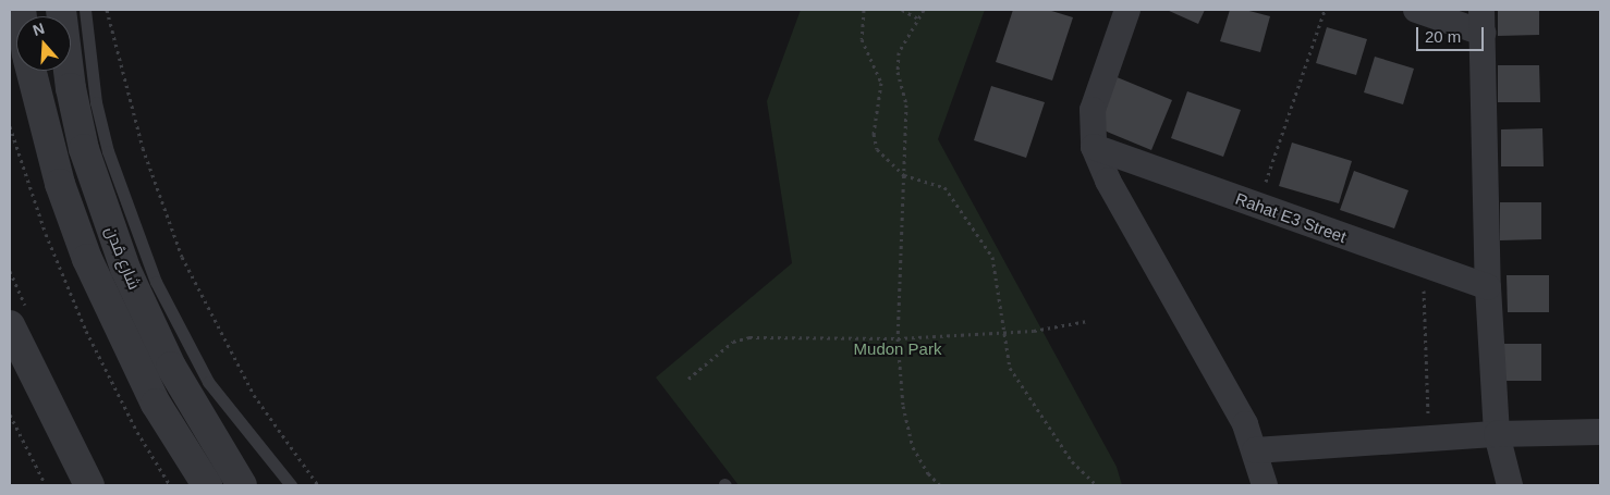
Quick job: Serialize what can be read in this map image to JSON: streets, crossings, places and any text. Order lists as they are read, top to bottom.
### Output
{
  "streets": {
    "street": ["Rahat E3 Street", "شارع مُدن"]
  },
  "parks": ["Mudon Park"],
  "scale_bar": "20 m",
  "north": "top"
}
